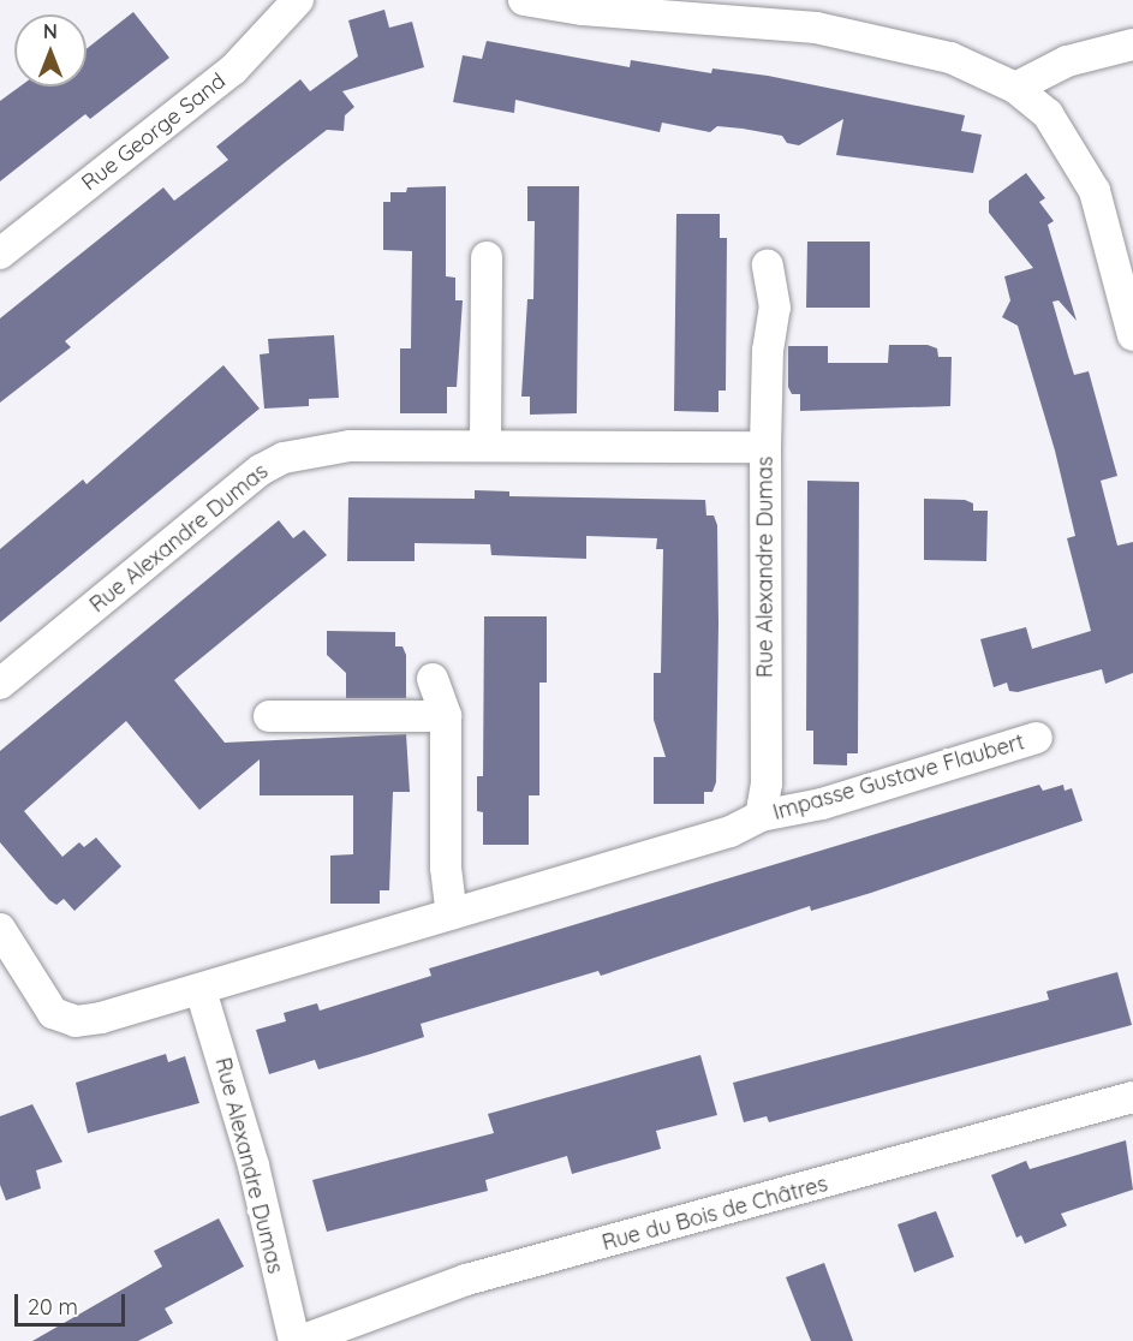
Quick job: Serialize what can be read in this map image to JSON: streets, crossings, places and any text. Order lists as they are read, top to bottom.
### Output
{
  "streets": {
    "street": [
      "Rue George Sand",
      "Rue Alexandre Dumas",
      "Impasse Gustave Flaubert",
      "Rue du Bois de Châtres"
    ]
  },
  "crossings": [
    ["Rue Alexandre Dumas", "Impasse Gustave Flaubert"]
  ],
  "scale_bar": "20 m",
  "north": "top"
}
